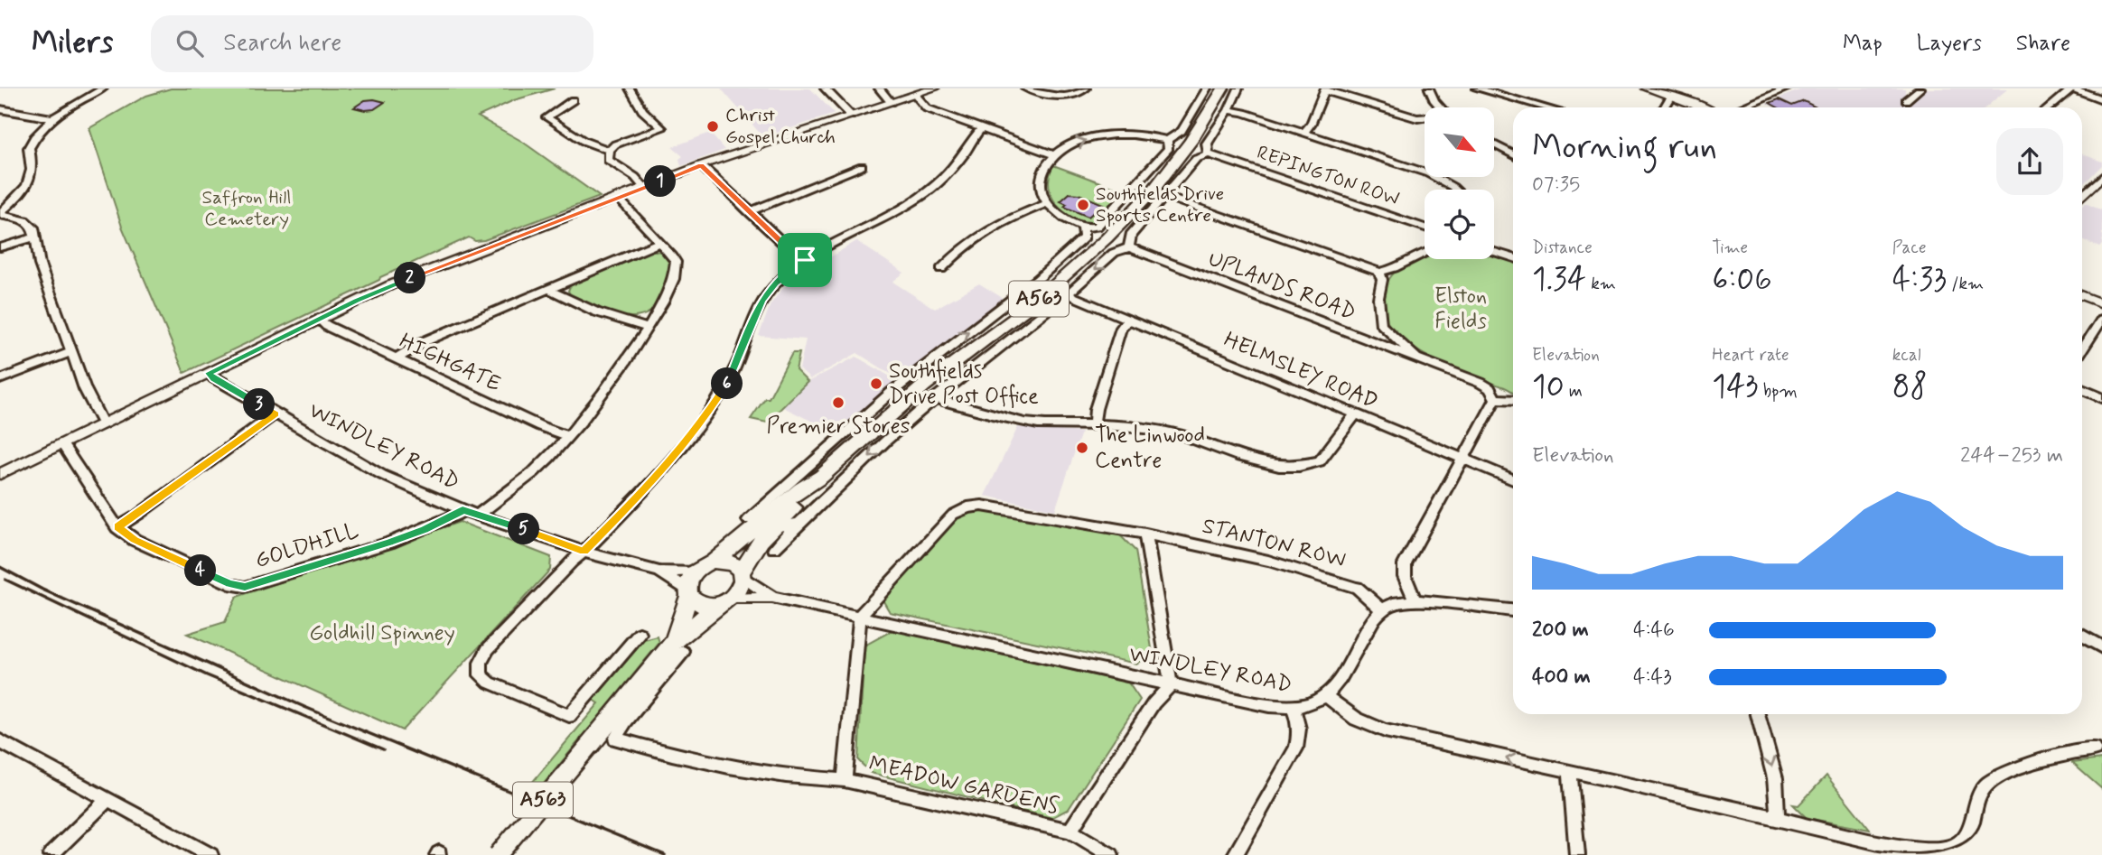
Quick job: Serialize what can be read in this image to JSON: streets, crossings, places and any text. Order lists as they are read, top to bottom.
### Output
{
  "streets": {
    "highway": ["A563"],
    "street": [
      "REPINGTON ROW",
      "UPLANDS ROAD",
      "HIGHGATE",
      "HELMSLEY ROAD",
      "WINDLEY ROAD",
      "STANTON ROW",
      "GOLDHILL",
      "MEADOW GARDENS"
    ]
  },
  "crossings": [
    ["A563", "WINDLEY ROAD"],
    ["WINDLEY ROAD", "GOLDHILL"],
    ["WINDLEY ROAD", "MEADOW GARDENS"]
  ],
  "parks": ["Saffron Hill Cemetery", "Elston Fields", "Goldhill Spinney"],
  "places": [
    "Christ Gospel Church",
    "Southfields Drive Sports Centre",
    "Southfields Drive Post Office",
    "Premier Stores",
    "The Linwood Centre"
  ],
  "north": "bottom right",
  "page": {
    "header": "Milers",
    "search": "Search here",
    "nav": ["Map", "Layers", "Share"],
    "heading": ["Morning run", "07:35"],
    "pins": [
      "1",
      "2",
      "6",
      "3",
      "5",
      "4"
    ],
    "stats": [
      ["Distance", "1.34 km"],
      ["Time", "6:06"],
      ["Pace", "4:33 /km"],
      ["Elevation", "10 m"],
      ["Heart rate", "143 bpm"],
      ["kcal", "88"]
    ],
    "chart": ["Elevation", "244–253 m"],
    "list": [
      {
        "name": "200 m",
        "note": "4:46"
      },
      {
        "name": "400 m",
        "note": "4:43"
      }
    ]
  }
}
